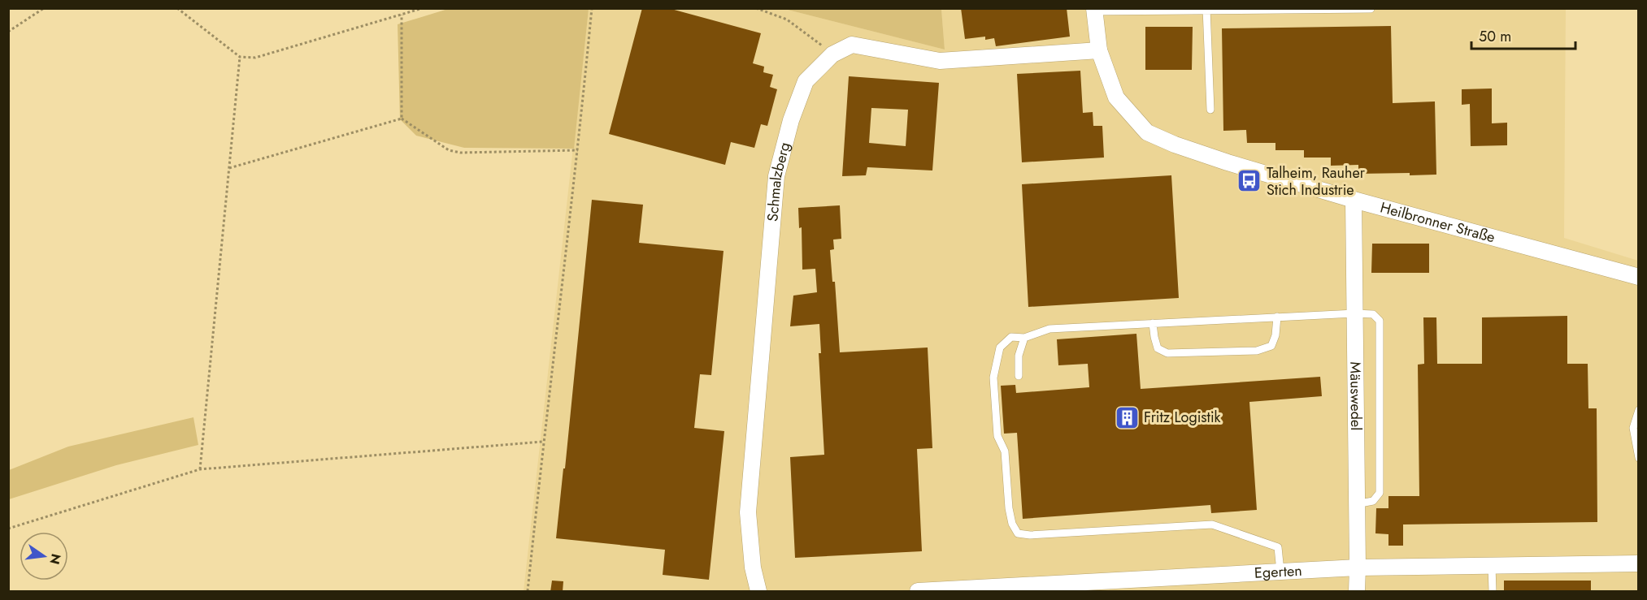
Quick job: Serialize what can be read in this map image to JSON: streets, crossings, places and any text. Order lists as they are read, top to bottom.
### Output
{
  "streets": {
    "street": [
      "Schmalzberg",
      "Heilbronner Straße",
      "Mäuswedel",
      "Egerten"
    ]
  },
  "crossings": [
    ["Schmalzberg", "Heilbronner Straße"],
    ["Heilbronner Straße", "Mäuswedel"],
    ["Mäuswedel", "Egerten"]
  ],
  "places": {
    "bus stop": ["Talheim, Rauher Stich Industrie"],
    "building": ["Fritz Logistik"]
  },
  "scale_bar": "50 m",
  "north": "right"
}
